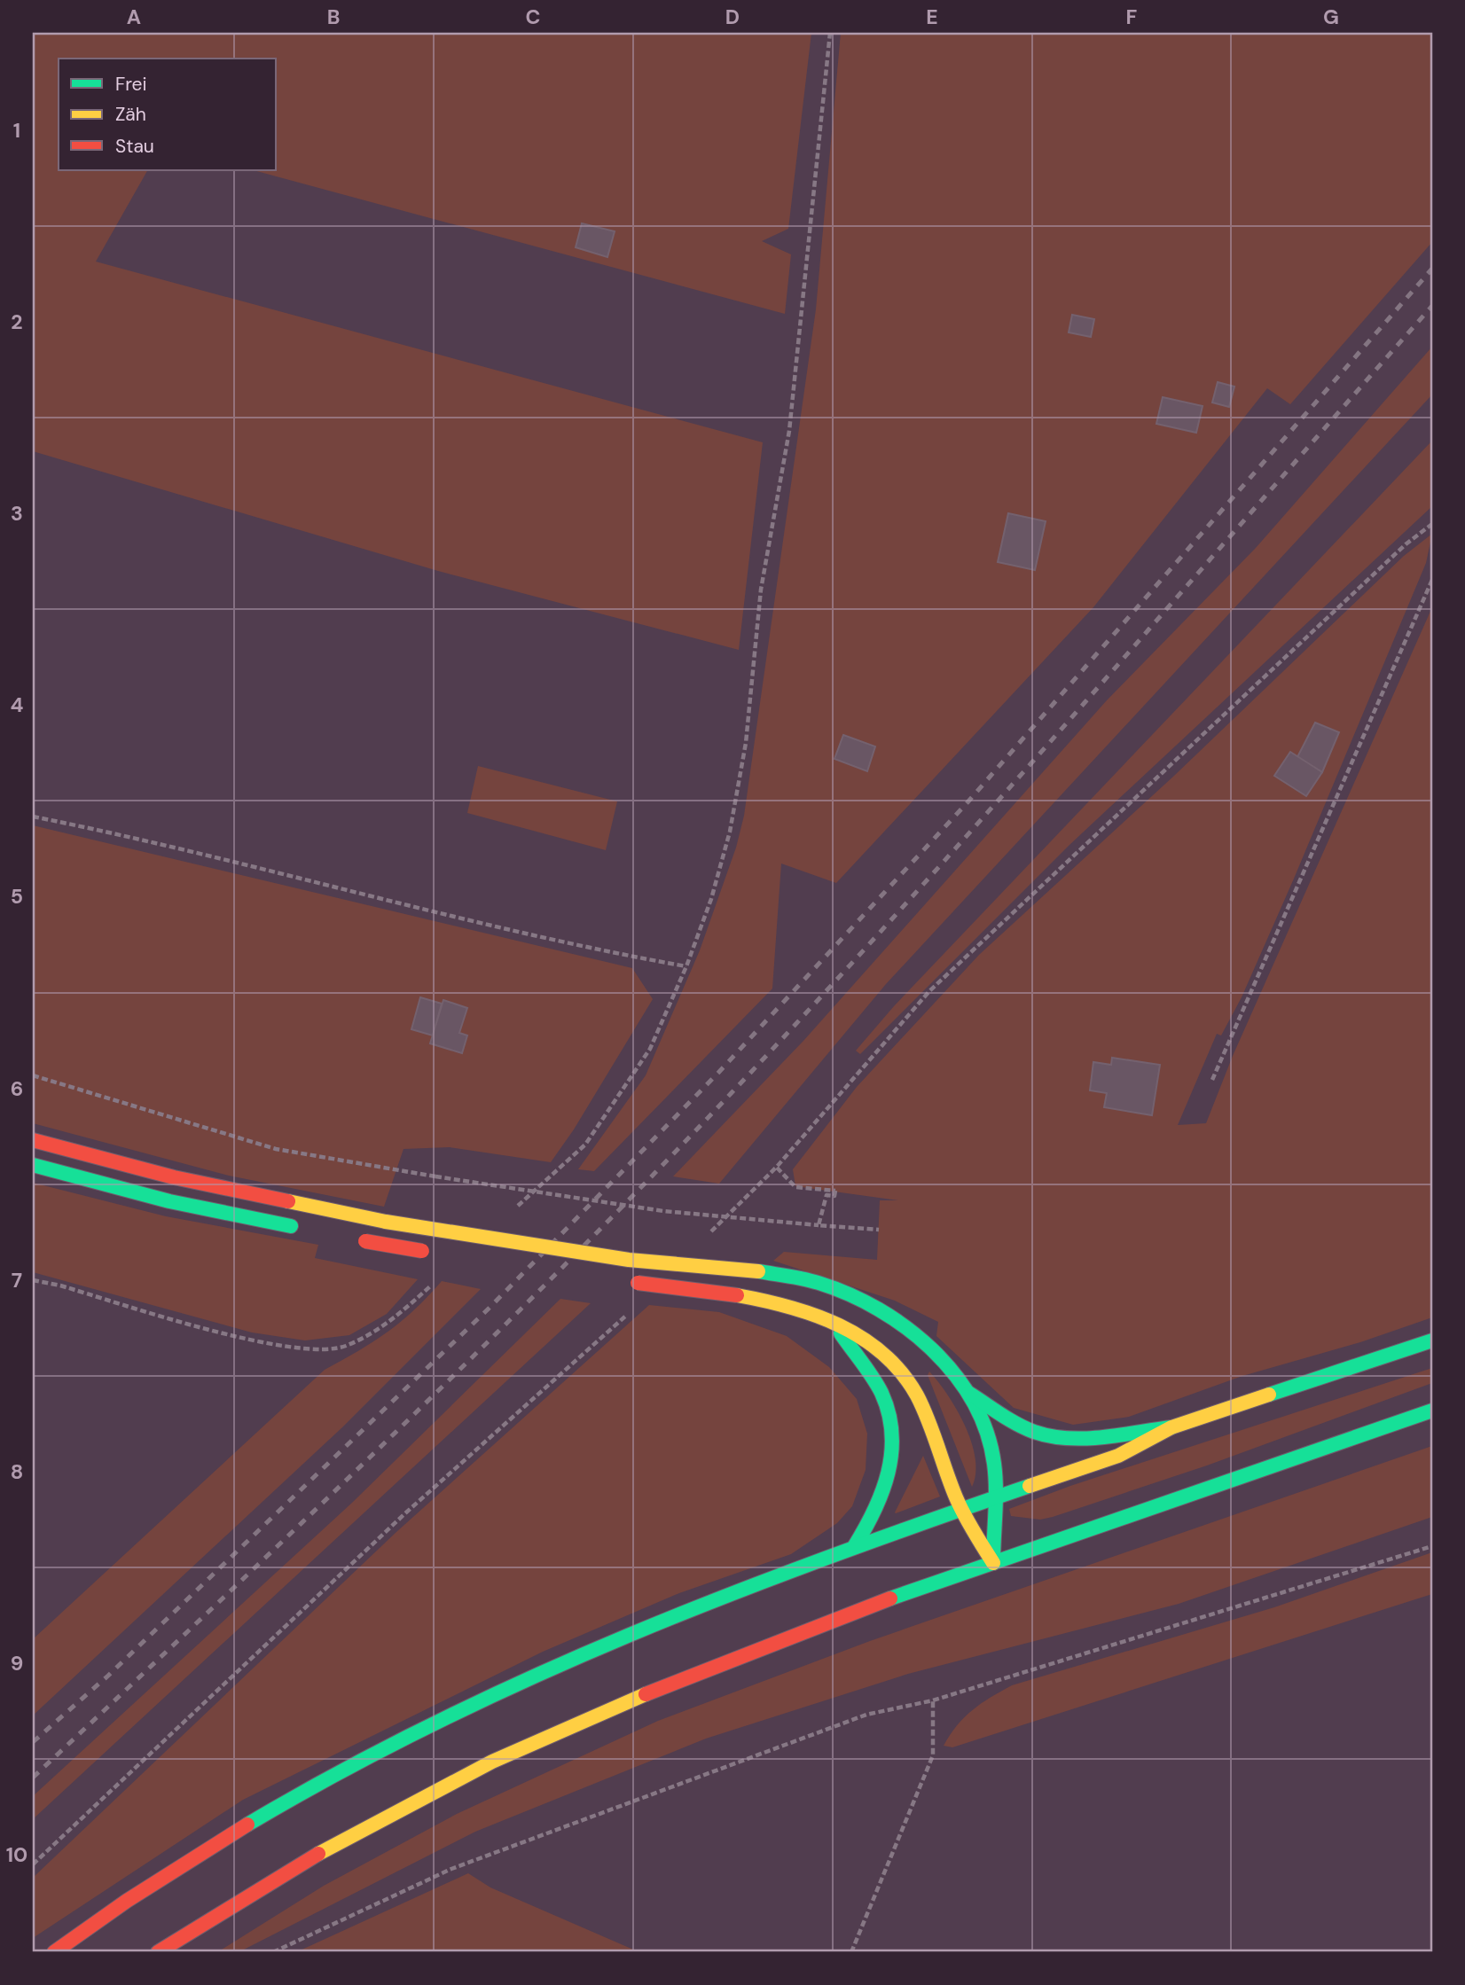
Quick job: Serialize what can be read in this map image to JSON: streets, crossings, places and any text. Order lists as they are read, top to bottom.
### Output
{
  "legend": ["Frei", "Zäh", "Stau"],
  "grid": {
    "columns": [
      "A",
      "B",
      "C",
      "D",
      "E",
      "F",
      "G"
    ],
    "rows": [
      "1",
      "2",
      "3",
      "4",
      "5",
      "6",
      "7",
      "8",
      "9",
      "10"
    ]
  }
}
